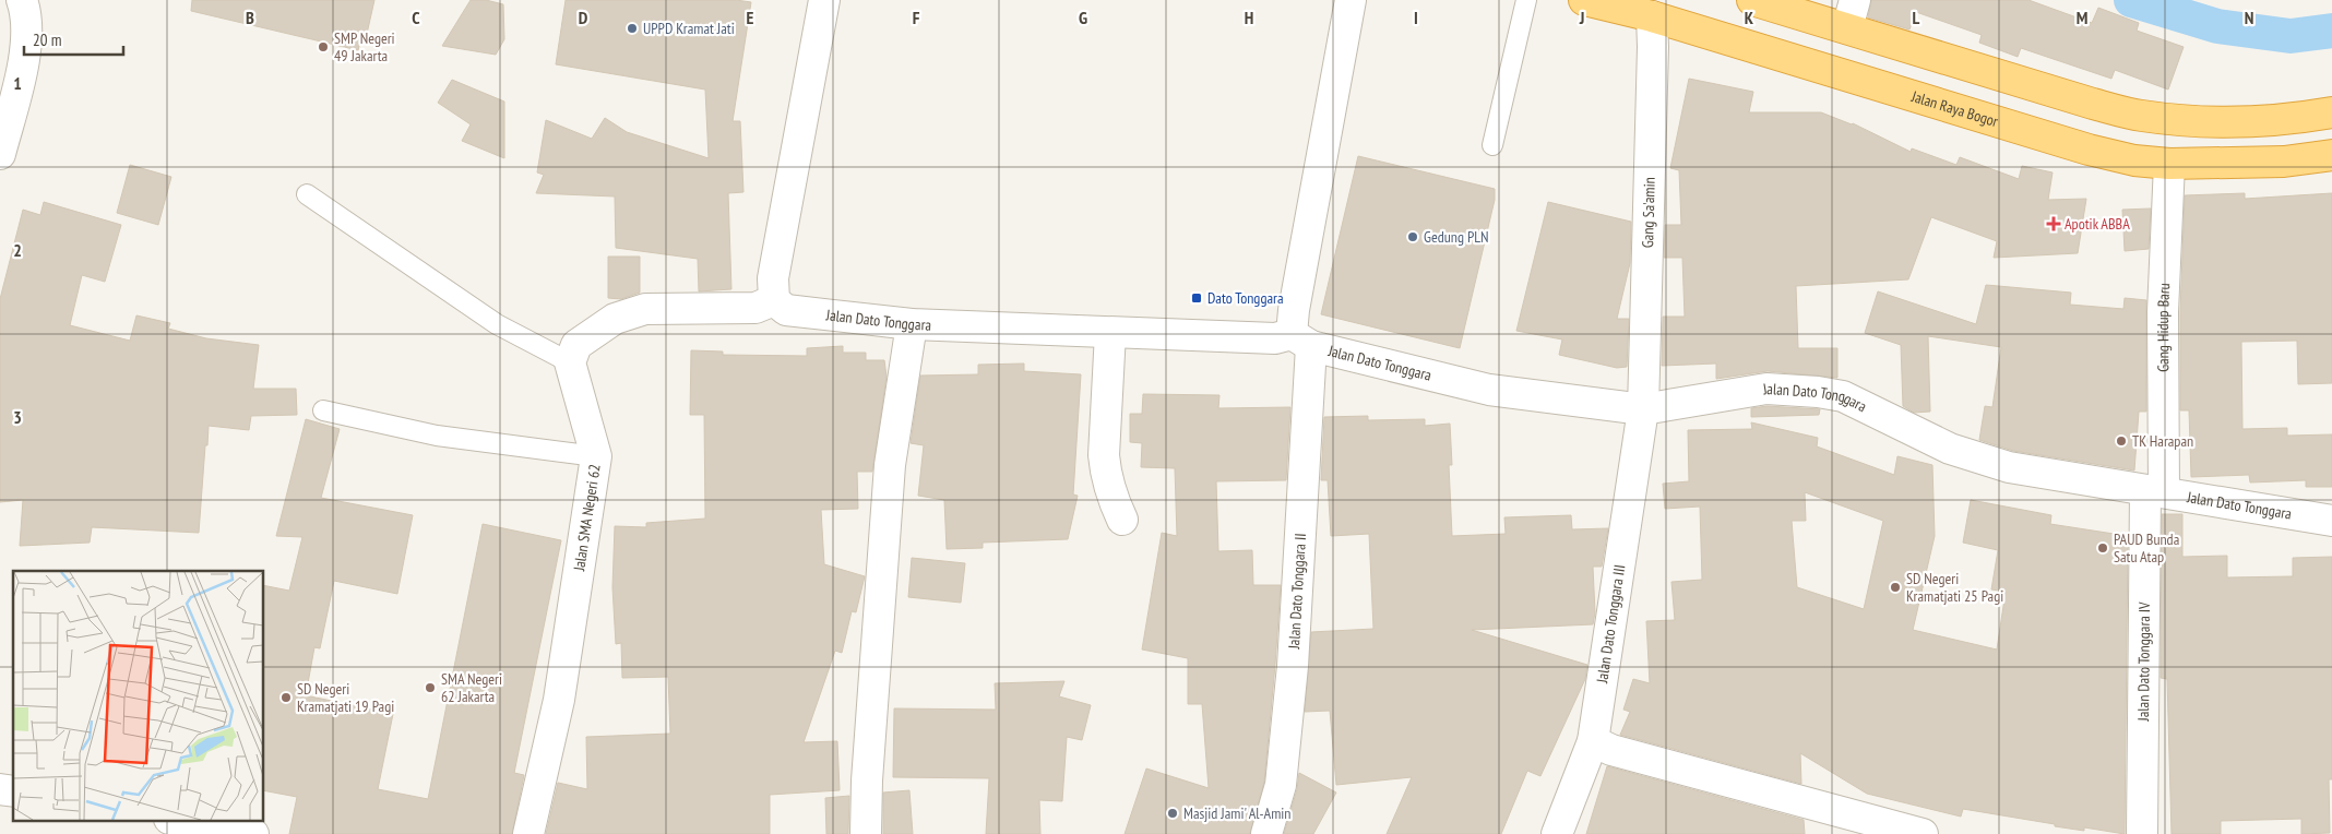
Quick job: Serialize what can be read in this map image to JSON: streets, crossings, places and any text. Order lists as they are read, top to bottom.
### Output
{
  "streets": {
    "highway": ["Jalan Raya Bogor"],
    "street": [
      "Gang Sa'amin",
      "Jalan Dato Tonggara",
      "Gang Hidup Baru",
      "Jalan SMA Negeri 62",
      "Jalan Dato Tonggara II",
      "Jalan Dato Tonggara III",
      "Jalan Dato Tonggara IV"
    ]
  },
  "crossings": [
    ["Jalan Raya Bogor", "Gang Sa'amin"],
    ["Jalan Raya Bogor", "Gang Hidup Baru"],
    ["Gang Sa'amin", "Jalan Dato Tonggara"],
    ["Gang Sa'amin", "Jalan Dato Tonggara III"],
    ["Jalan Dato Tonggara", "Gang Hidup Baru"],
    ["Jalan Dato Tonggara", "Jalan Dato Tonggara II"],
    ["Jalan Dato Tonggara", "Jalan Dato Tonggara III"],
    ["Jalan Dato Tonggara", "Jalan Dato Tonggara IV"],
    ["Gang Hidup Baru", "Jalan Dato Tonggara IV"]
  ],
  "places": {
    "other": [
      "UPPD Kramat Jati",
      "SMP Negeri 49 Jakarta",
      "Gedung PLN",
      "TK Harapan",
      "PAUD Bunda Satu Atap",
      "SD Negeri Kramatjati 25 Pagi",
      "SMA Negeri 62 Jakarta",
      "SD Negeri Kramatjati 19 Pagi",
      "Masjid Jami' Al-Amin"
    ],
    "health": ["Apotik ABBA"],
    "transit": ["Dato Tonggara"]
  },
  "scale_bar": "20 m",
  "grid": {
    "columns": [
      "B",
      "C",
      "D",
      "E",
      "F",
      "G",
      "H",
      "I",
      "J",
      "K",
      "L",
      "M",
      "N"
    ],
    "rows": ["1", "2", "3"]
  }
}
